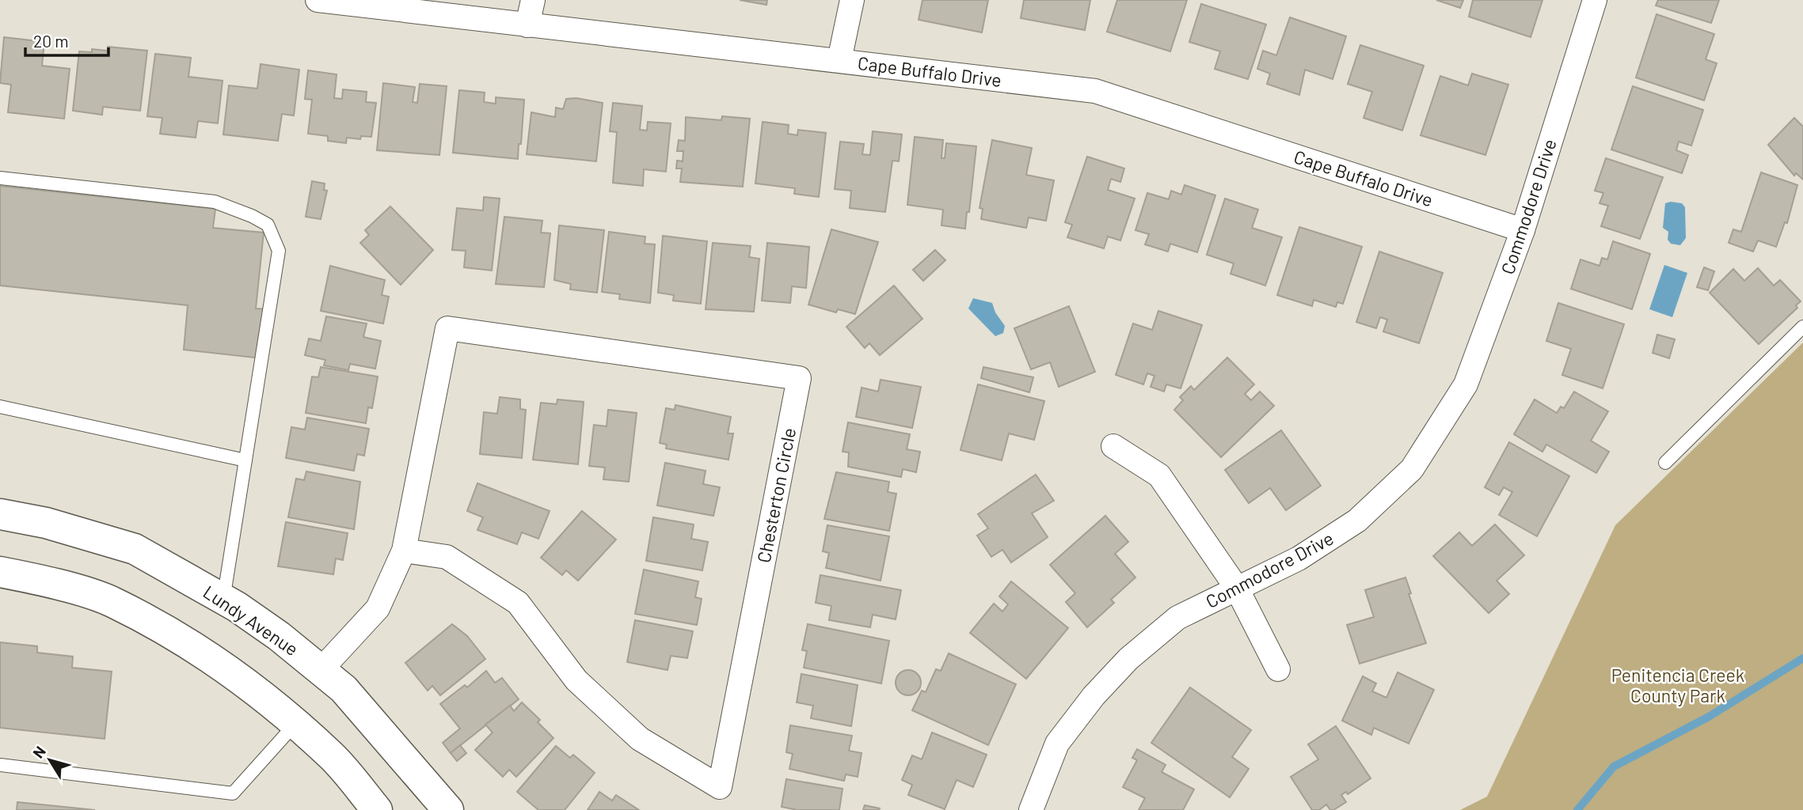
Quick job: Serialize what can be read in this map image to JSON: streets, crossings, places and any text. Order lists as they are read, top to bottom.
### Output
{
  "streets": {
    "main road": ["Lundy Avenue"],
    "street": ["Cape Buffalo Drive", "Commodore Drive", "Chesterton Circle"]
  },
  "crossings": [
    ["Cape Buffalo Drive", "Commodore Drive"],
    ["Chesterton Circle", "Lundy Avenue"]
  ],
  "parks": ["Penitencia Creek County Park"],
  "scale_bar": "20 m",
  "north": "top left"
}
